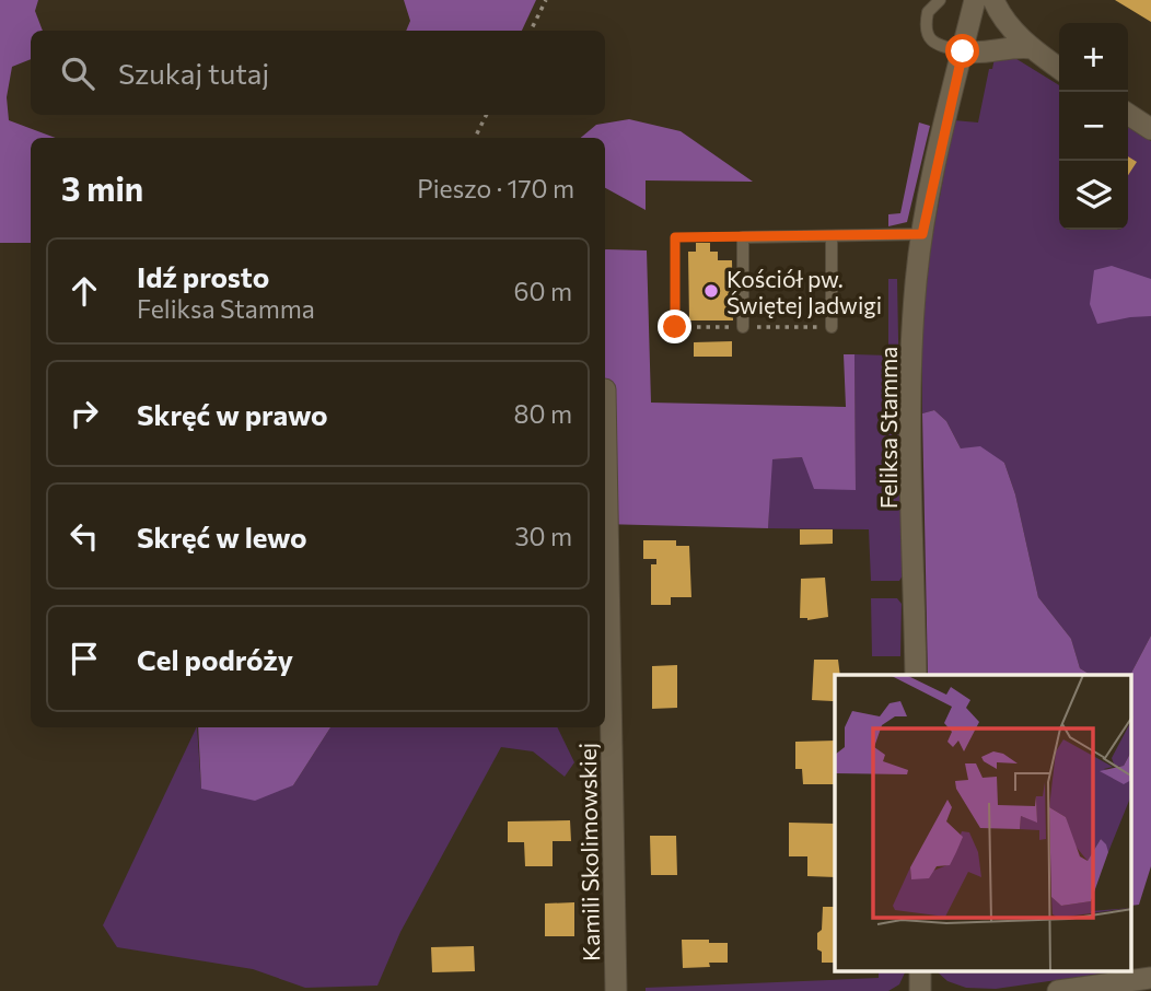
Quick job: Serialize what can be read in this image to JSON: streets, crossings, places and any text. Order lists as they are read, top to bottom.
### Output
{
  "streets": {
    "street": ["Feliksa Stamma", "Kamili Skolimowskiej"]
  },
  "places": ["Kościół pw. Świętej Jadwigi"],
  "page": {
    "map_buttons": ["+", "−"],
    "search": "Szukaj tutaj",
    "heading": ["3 min", "Pieszo · 170 m"],
    "list": [
      ["Idź prosto", "Feliksa Stamma", "60 m"],
      ["Skręć w prawo", "80 m"],
      ["Skręć w lewo", "30 m"],
      "Cel podróży"
    ]
  }
}
